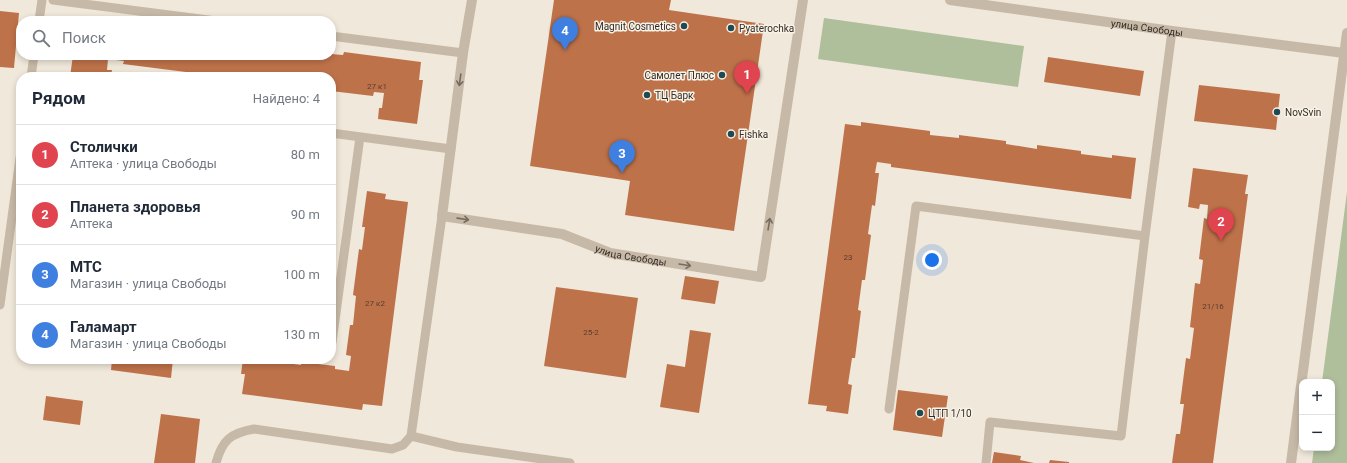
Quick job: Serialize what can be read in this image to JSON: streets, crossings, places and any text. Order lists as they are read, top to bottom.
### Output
{
  "streets": {
    "street": ["улица Свободы"]
  },
  "places": [
    "Magnit Cosmetics",
    "Pyaterochka",
    "Самолет Плюс",
    "ТЦ Барк",
    "NovSvin",
    "Fishka",
    "ЦТП 1/10"
  ],
  "house_numbers": [
    "27 к1",
    "23",
    "27 к2",
    "21/16",
    "25-2"
  ],
  "page": {
    "search": "Поиск",
    "pins": [
      "4",
      "1",
      "3",
      "2"
    ],
    "heading": ["Рядом", "Найдено: 4"],
    "list": [
      {
        "mark": "1",
        "name": "Столички",
        "note": "Аптека · улица Свободы",
        "value": "80 m"
      },
      {
        "mark": "2",
        "name": "Планета здоровья",
        "note": "Аптека",
        "value": "90 m"
      },
      {
        "mark": "3",
        "name": "МТС",
        "note": "Магазин · улица Свободы",
        "value": "100 m"
      },
      {
        "mark": "4",
        "name": "Галамарт",
        "note": "Магазин · улица Свободы",
        "value": "130 m"
      }
    ],
    "map_buttons": ["+", "−"]
  }
}
